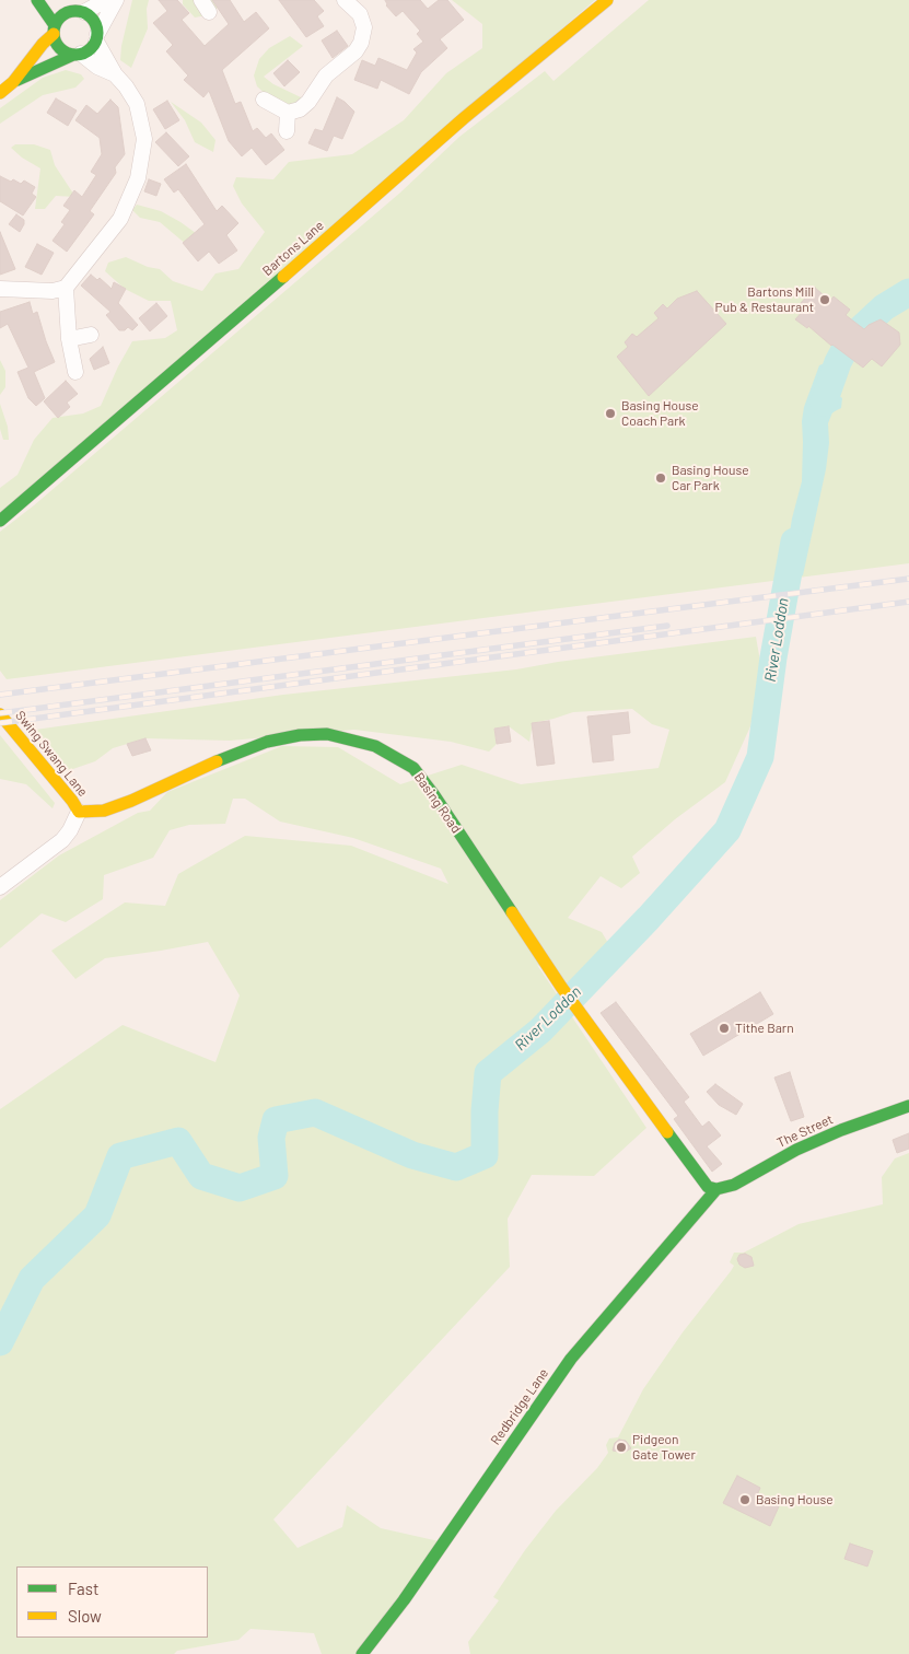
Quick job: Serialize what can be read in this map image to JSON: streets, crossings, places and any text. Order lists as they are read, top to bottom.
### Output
{
  "streets": {
    "street": [
      "Bartons Lane",
      "Swing Swang Lane",
      "Basing Road",
      "The Street",
      "Redbridge Lane"
    ]
  },
  "crossings": [
    ["Swing Swang Lane", "Basing Road"],
    ["Basing Road", "The Street"],
    ["Basing Road", "Redbridge Lane"],
    ["The Street", "Redbridge Lane"]
  ],
  "water": ["River Loddon"],
  "places": [
    "Bartons Mill Pub & Restaurant",
    "Basing House Coach Park",
    "Basing House Car Park",
    "Tithe Barn",
    "Pidgeon Gate Tower",
    "Basing House"
  ],
  "legend": ["Fast", "Slow"]
}
